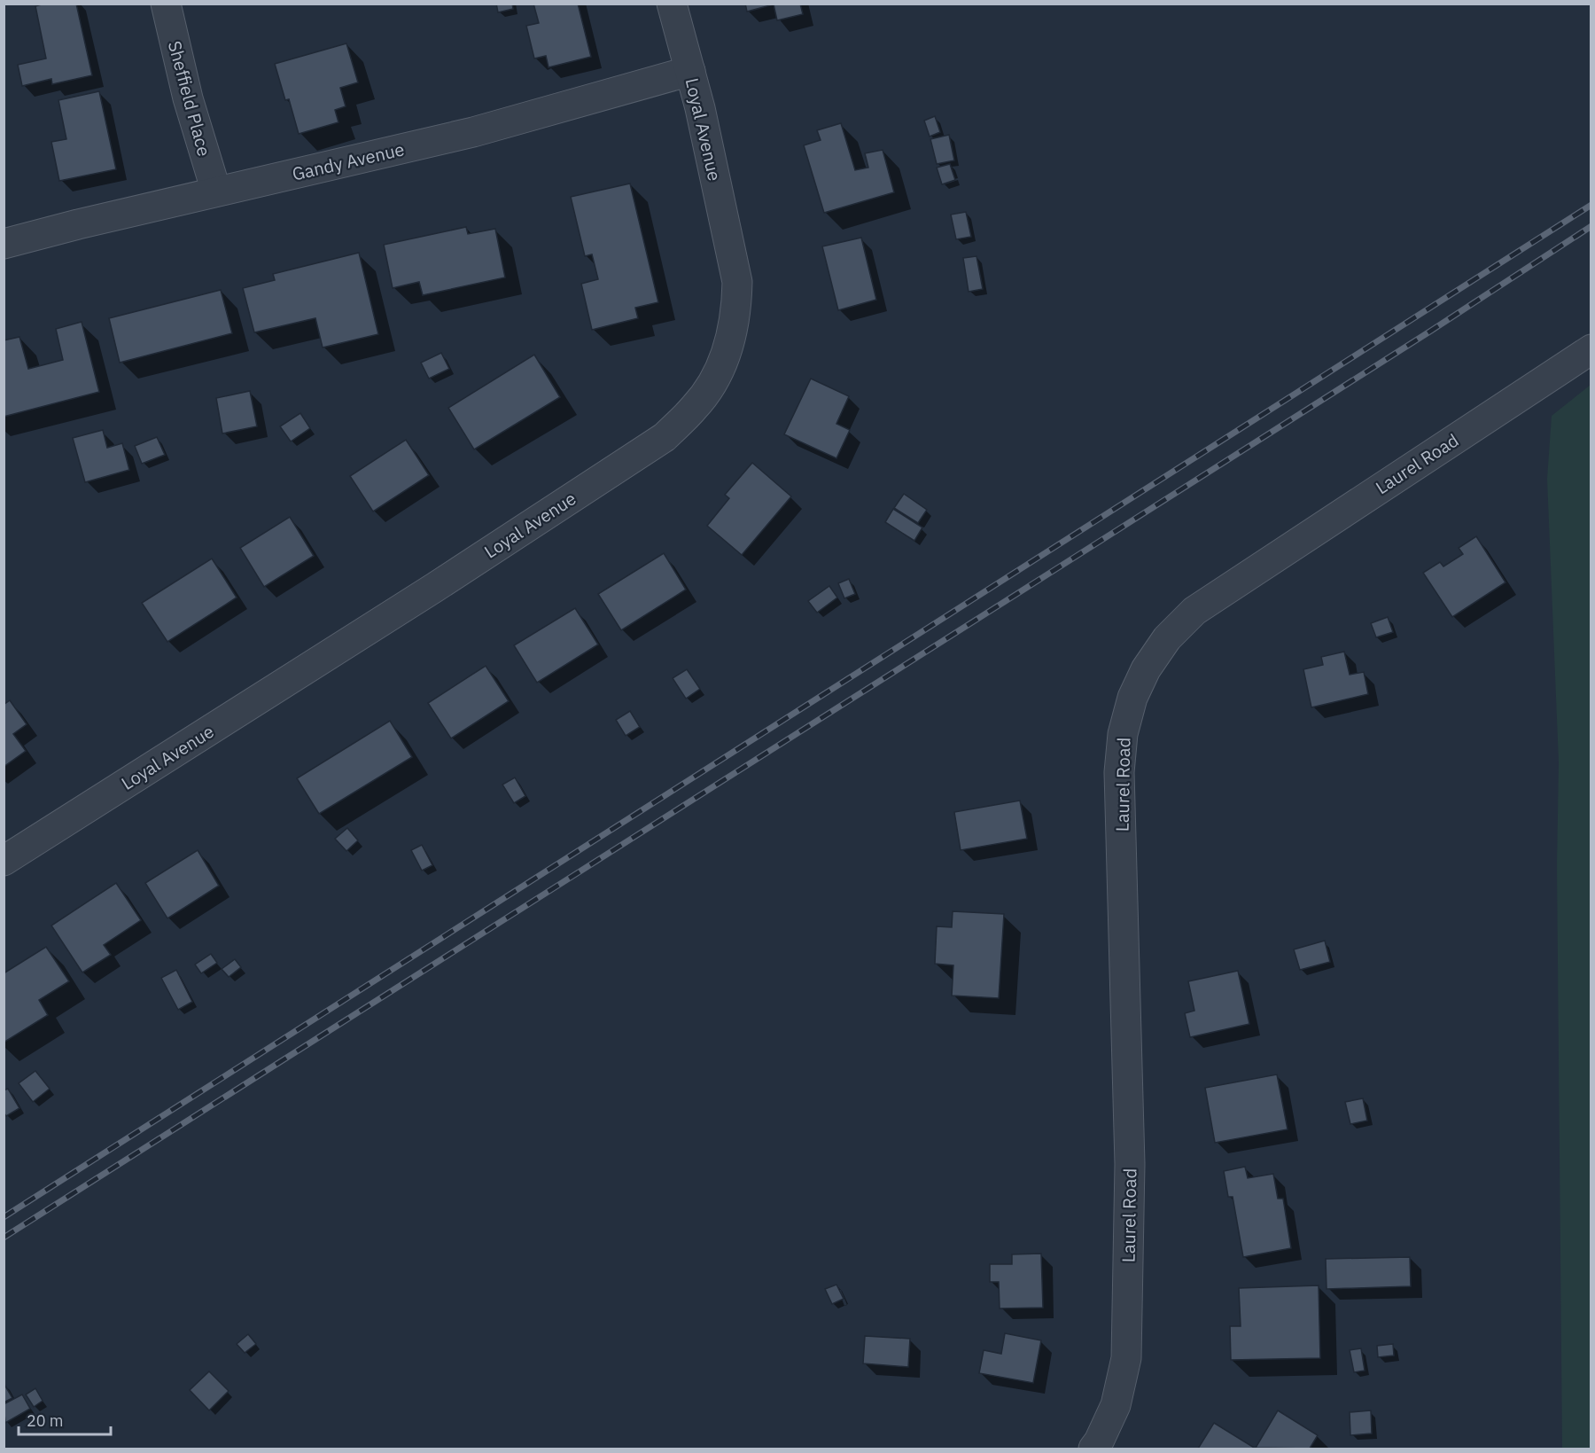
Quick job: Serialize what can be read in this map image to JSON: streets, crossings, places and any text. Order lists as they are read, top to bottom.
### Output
{
  "streets": {
    "street": [
      "Sheffield Place",
      "Loyal Avenue",
      "Gandy Avenue",
      "Laurel Road"
    ]
  },
  "crossings": [
    ["Sheffield Place", "Gandy Avenue"],
    ["Loyal Avenue", "Gandy Avenue"]
  ],
  "scale_bar": "20 m"
}
